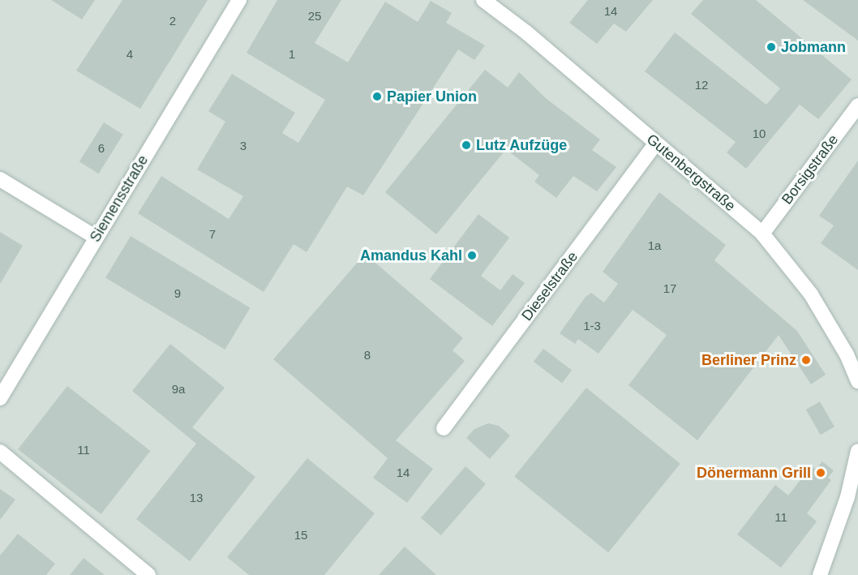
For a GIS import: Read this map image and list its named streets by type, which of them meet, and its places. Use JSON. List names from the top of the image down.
{
  "streets": {
    "street": [
      "Borsigstraße",
      "Gutenbergstraße",
      "Siemensstraße",
      "Dieselstraße"
    ]
  },
  "crossings": [
    ["Borsigstraße", "Gutenbergstraße"],
    ["Gutenbergstraße", "Dieselstraße"]
  ],
  "places": [
    "Jobmann",
    "Papier Union",
    "Lutz Aufzüge",
    "Amandus Kahl",
    "Berliner Prinz",
    "Dönermann Grill"
  ],
  "house_numbers": [
    "14",
    "25",
    "2",
    "4",
    "1",
    "12",
    "10",
    "3",
    "6",
    "7",
    "1a",
    "17",
    "9",
    "1-3",
    "8",
    "9a",
    "11",
    "14",
    "13",
    "11",
    "15"
  ]
}
